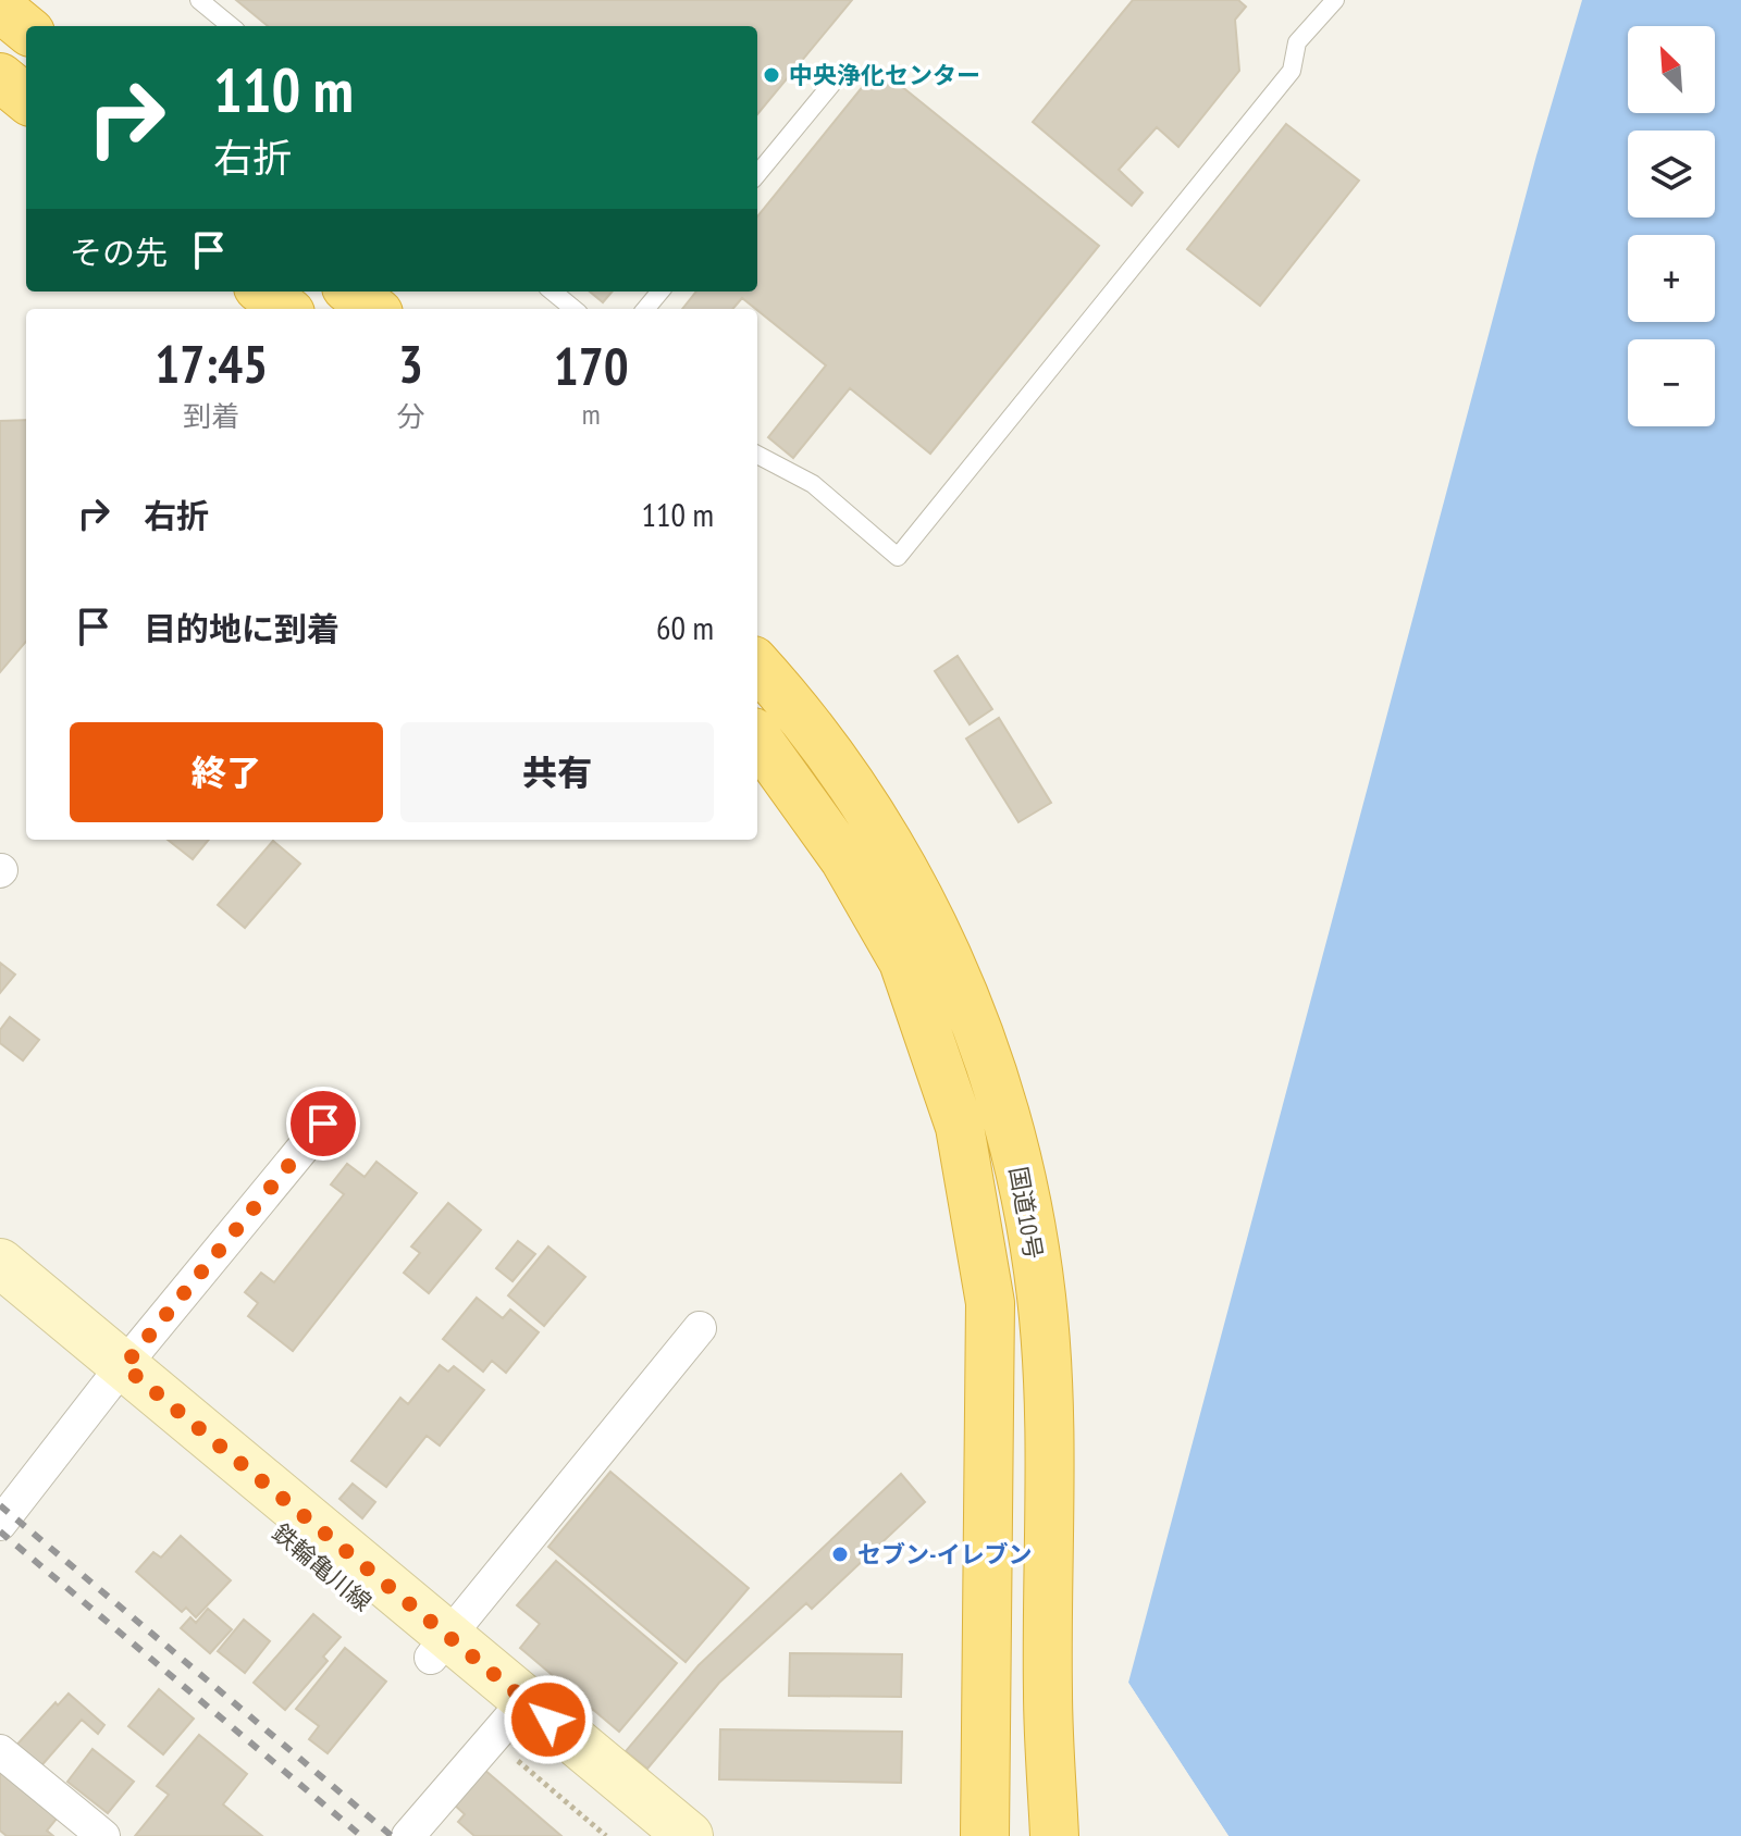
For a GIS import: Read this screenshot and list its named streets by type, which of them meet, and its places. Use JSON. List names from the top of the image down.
{
  "streets": {
    "highway": ["国道10号"],
    "main road": ["鉄輪亀川線"]
  },
  "places": ["中央浄化センター", "セブン-イレブン"],
  "north": "top left",
  "page": {
    "map_buttons": ["+", "−"],
    "turn": ["110 m", "右折"],
    "then": "その先",
    "eta": [
      "17:45",
      "到着",
      "3",
      "分",
      "170",
      "m"
    ],
    "list": [
      {
        "name": "右折",
        "value": "110 m"
      },
      {
        "name": "目的地に到着",
        "value": "60 m"
      }
    ],
    "buttons": ["終了", "共有"]
  }
}
